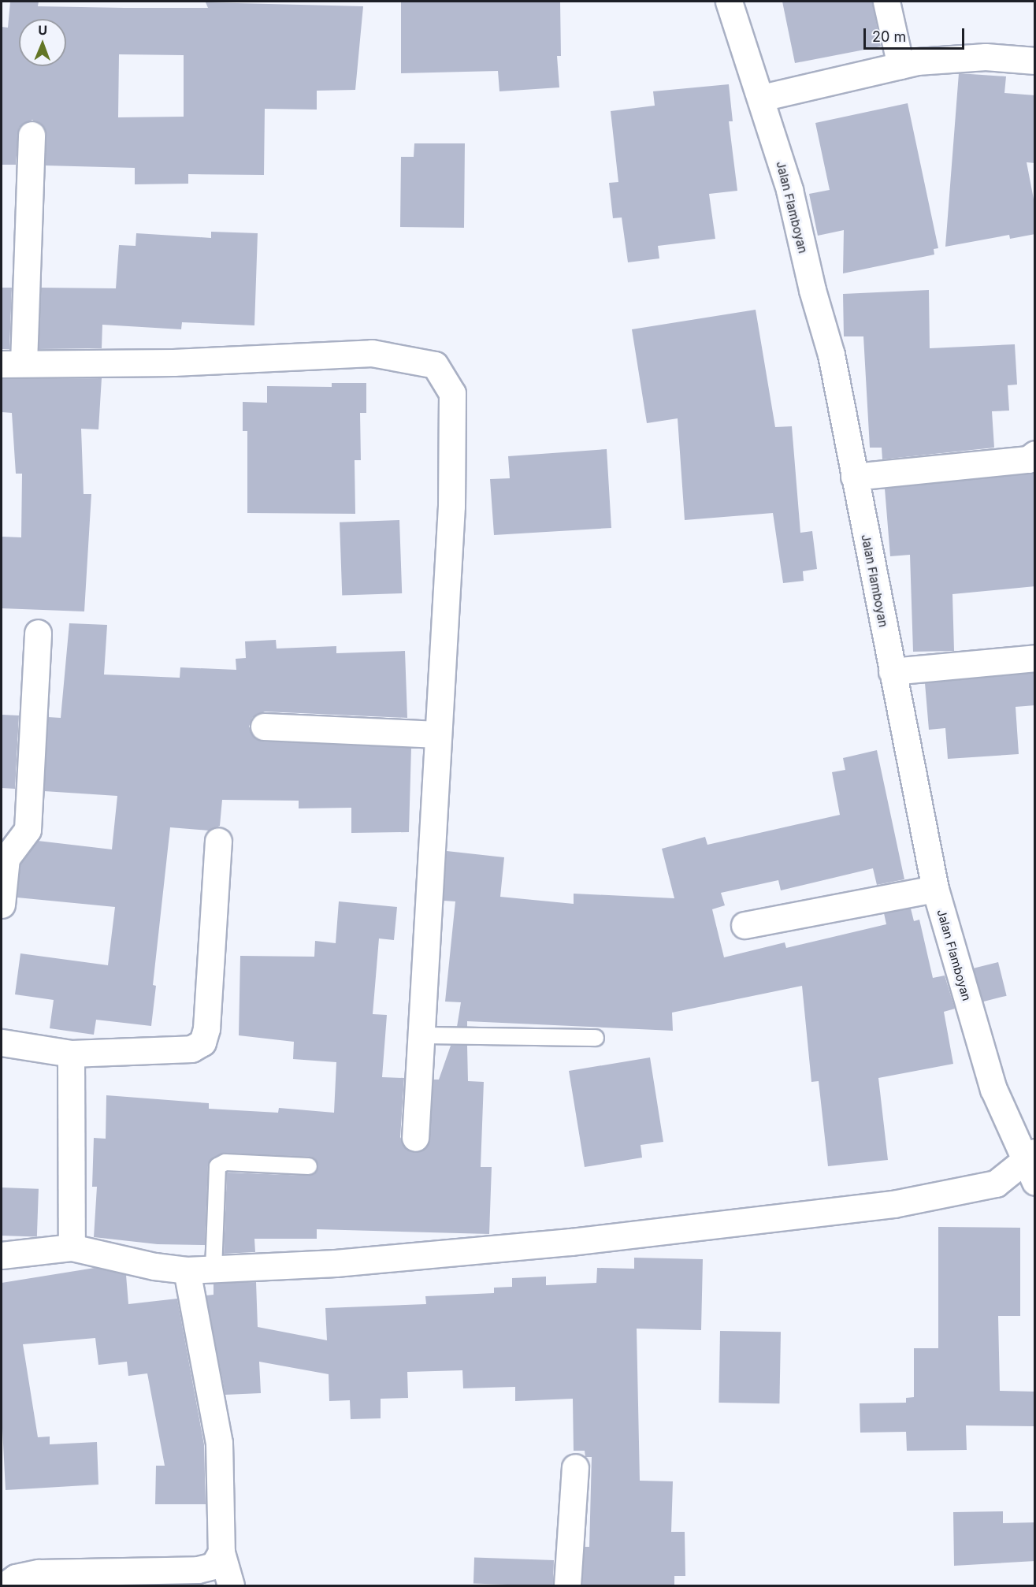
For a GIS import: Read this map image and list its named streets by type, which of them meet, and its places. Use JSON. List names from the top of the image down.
{
  "streets": {
    "street": ["Jalan Flamboyan"]
  },
  "scale_bar": "20 m",
  "north": "top"
}
